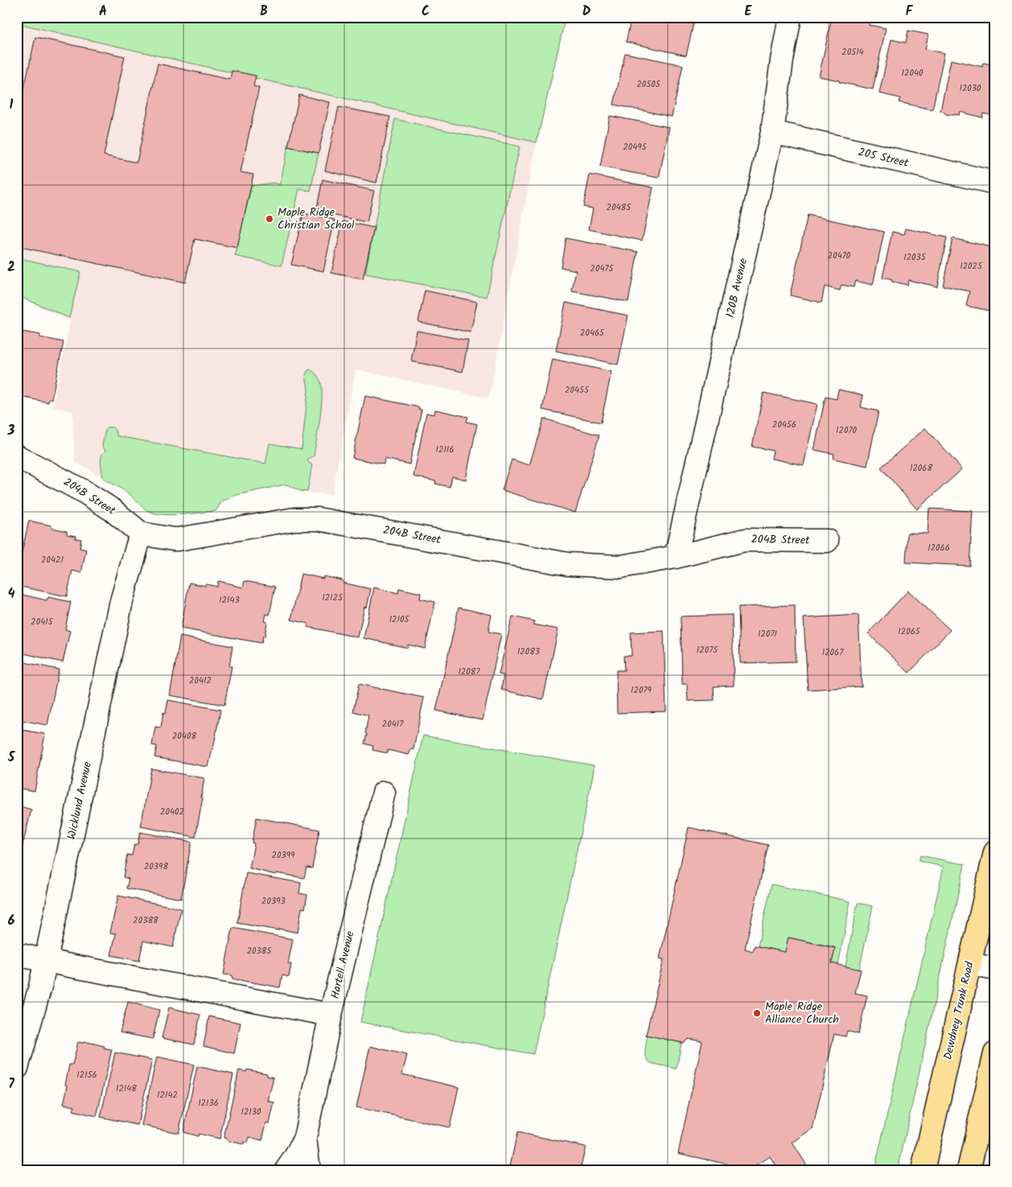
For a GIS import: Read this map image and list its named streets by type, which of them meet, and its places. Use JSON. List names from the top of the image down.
{
  "streets": {
    "main road": ["Dewdney Trunk Road"],
    "street": [
      "205 Street",
      "120B Avenue",
      "204B Street",
      "Wicklund Avenue",
      "Hartell Avenue"
    ]
  },
  "crossings": [
    ["205 Street", "120B Avenue"],
    ["120B Avenue", "204B Street"],
    ["204B Street", "Wicklund Avenue"]
  ],
  "places": ["Maple Ridge Christian School", "Maple Ridge Alliance Church"],
  "house_numbers": [
    "20514",
    "12040",
    "20505",
    "12030",
    "20495",
    "20485",
    "20470",
    "12035",
    "12025",
    "20475",
    "20465",
    "20455",
    "20456",
    "12070",
    "12116",
    "12068",
    "12066",
    "20421",
    "12125",
    "12143",
    "12105",
    "20415",
    "12065",
    "12071",
    "12075",
    "12083",
    "12067",
    "12087",
    "20412",
    "12079",
    "20417",
    "20408",
    "20402",
    "20399",
    "20398",
    "20393",
    "20388",
    "20385",
    "12156",
    "12148",
    "12142",
    "12136",
    "12130"
  ],
  "grid": {
    "columns": [
      "A",
      "B",
      "C",
      "D",
      "E",
      "F"
    ],
    "rows": [
      "1",
      "2",
      "3",
      "4",
      "5",
      "6",
      "7"
    ]
  }
}
